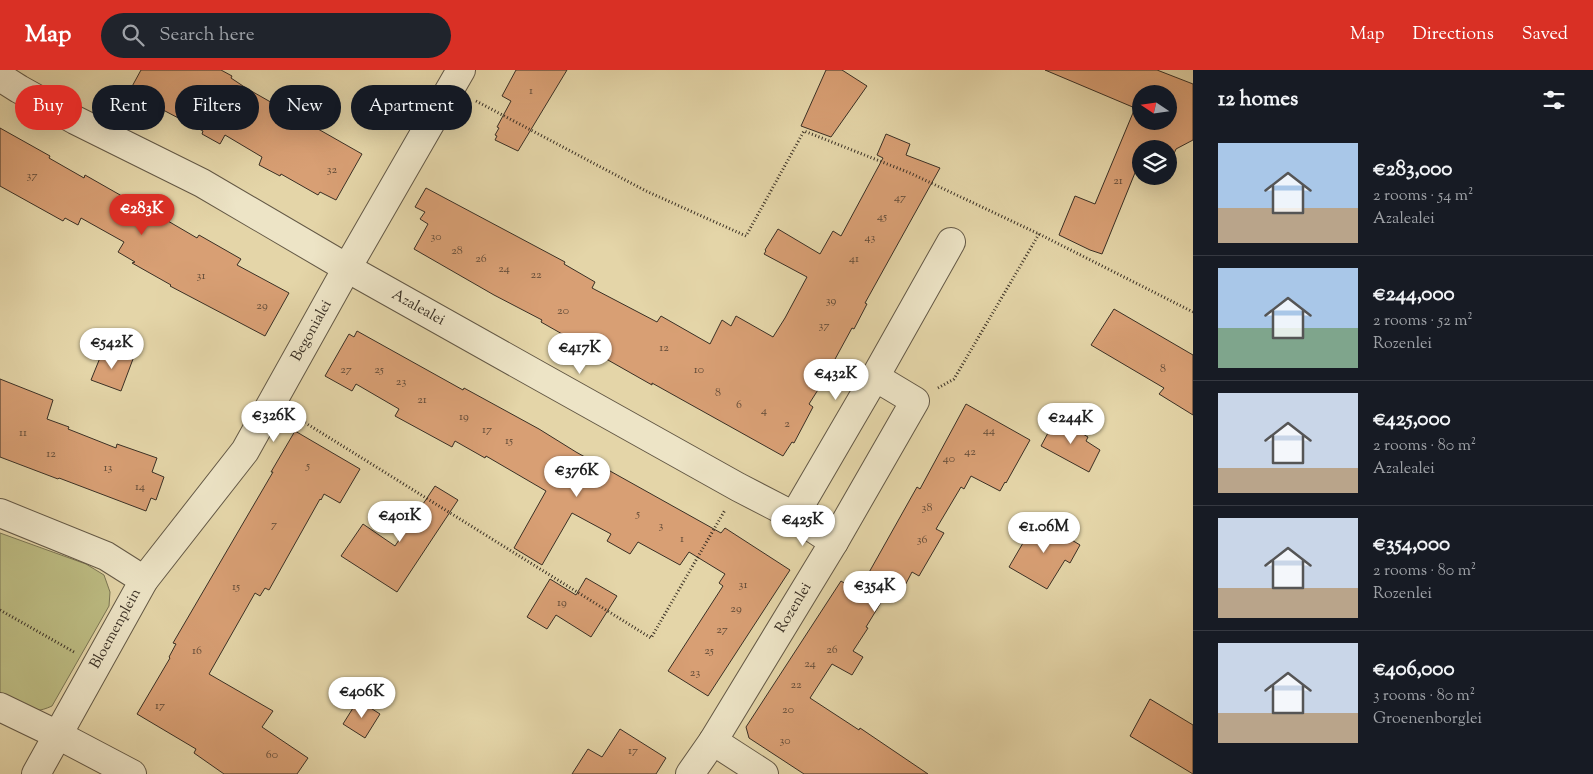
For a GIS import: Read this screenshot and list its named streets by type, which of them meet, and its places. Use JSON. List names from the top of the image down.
{
  "streets": {
    "street": [
      "Azalealei",
      "Begonialei",
      "Rozenlei",
      "Bloemenplein"
    ]
  },
  "crossings": [
    ["Azalealei", "Begonialei"],
    ["Azalealei", "Rozenlei"],
    ["Begonialei", "Bloemenplein"]
  ],
  "house_numbers": [
    "1",
    "32",
    "37",
    "21",
    "47",
    "45",
    "30",
    "43",
    "28",
    "26",
    "41",
    "24",
    "22",
    "31",
    "39",
    "29",
    "20",
    "37",
    "12",
    "8",
    "27",
    "25",
    "10",
    "23",
    "8",
    "21",
    "6",
    "4",
    "19",
    "2",
    "17",
    "44",
    "11",
    "15",
    "42",
    "12",
    "40",
    "5",
    "13",
    "14",
    "38",
    "5",
    "7",
    "3",
    "1",
    "36",
    "31",
    "15",
    "19",
    "29",
    "27",
    "26",
    "16",
    "25",
    "24",
    "23",
    "22",
    "17",
    "20",
    "30",
    "17",
    "60"
  ],
  "north": "left",
  "page": {
    "header": "Map",
    "search": "Search here",
    "nav": ["Map", "Directions", "Saved"],
    "heading": "12 homes",
    "chip": [
      "Buy",
      "Rent",
      "Filters",
      "New",
      "Apartment"
    ],
    "list": [
      {
        "name": "€283,000",
        "note": "2 rooms · 54 m² · Azalealei"
      },
      {
        "name": "€244,000",
        "note": "2 rooms · 52 m² · Rozenlei"
      },
      {
        "name": "€425,000",
        "note": "2 rooms · 80 m² · Azalealei"
      },
      {
        "name": "€354,000",
        "note": "2 rooms · 80 m² · Rozenlei"
      },
      {
        "name": "€406,000",
        "note": "3 rooms · 80 m² · Groenenborglei"
      }
    ],
    "price": [
      "€283K",
      "€542K",
      "€417K",
      "€432K",
      "€326K",
      "€244K",
      "€376K",
      "€401K",
      "€425K",
      "€1.06M",
      "€354K",
      "€406K"
    ]
  }
}
